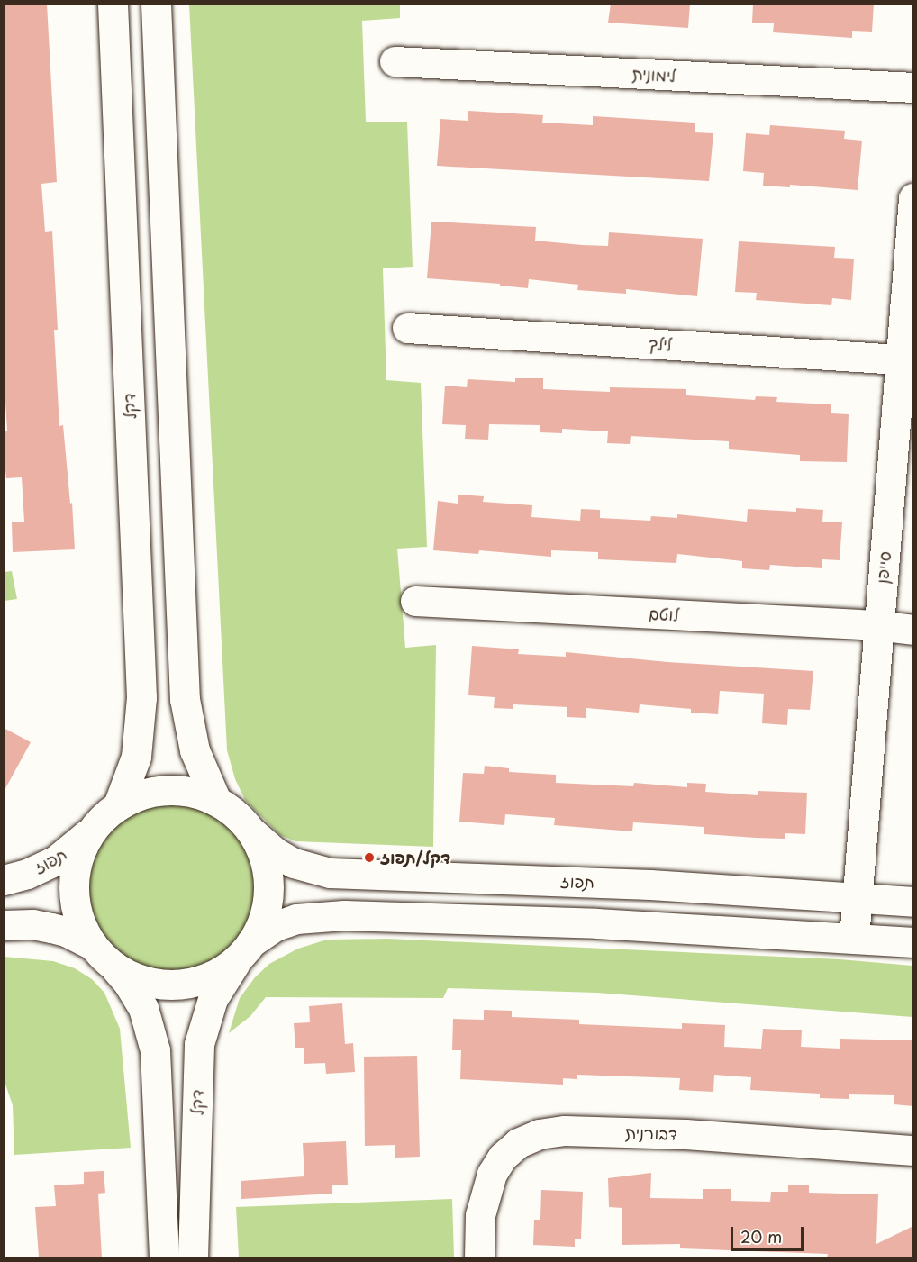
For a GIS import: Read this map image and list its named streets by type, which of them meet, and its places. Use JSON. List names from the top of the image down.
{
  "streets": {
    "street": [
      "לימונית",
      "לילך",
      "דקל",
      "סייפן",
      "לוטם",
      "תפוז",
      "דבורנית"
    ]
  },
  "crossings": [
    ["לילך", "סייפן"],
    ["דקל", "תפוז"],
    ["סייפן", "לוטם"],
    ["סייפן", "תפוז"]
  ],
  "places": ["דקל/תפוז"],
  "scale_bar": "20 m"
}
